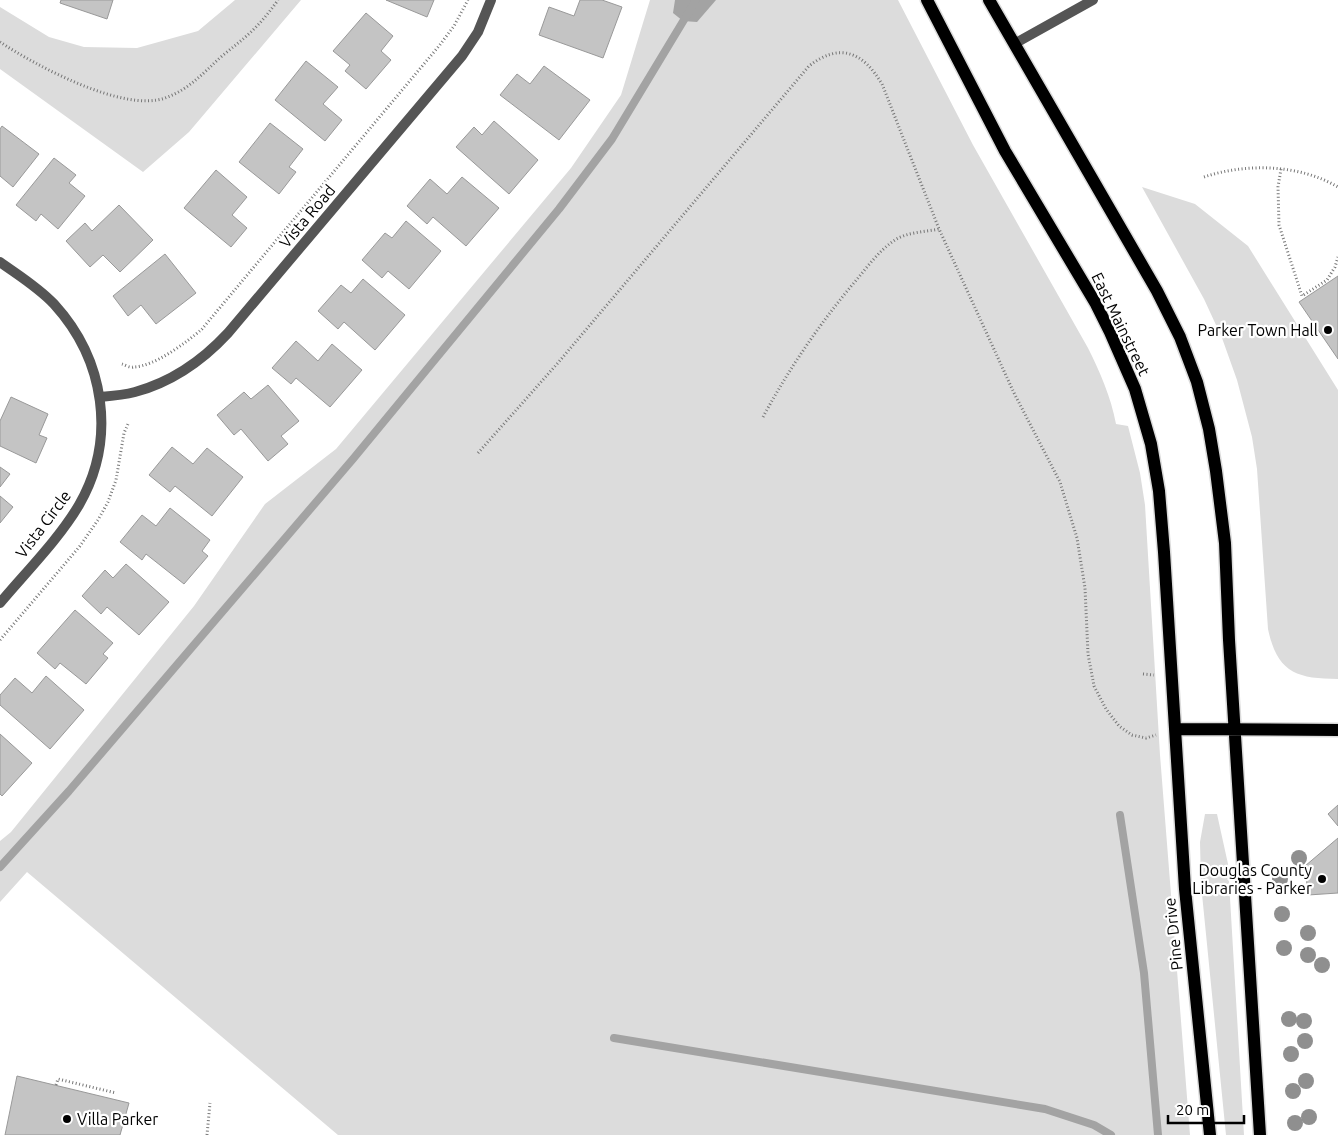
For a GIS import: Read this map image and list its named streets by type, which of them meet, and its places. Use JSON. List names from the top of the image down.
{
  "streets": {
    "main road": ["East Mainstreet", "Pine Drive"],
    "street": ["Vista Road", "Vista Circle"]
  },
  "crossings": [
    ["Vista Road", "Vista Circle"],
    ["East Mainstreet", "Pine Drive"]
  ],
  "places": ["Parker Town Hall", "Douglas County Libraries - Parker", "Villa Parker"],
  "scale_bar": "20 m"
}
